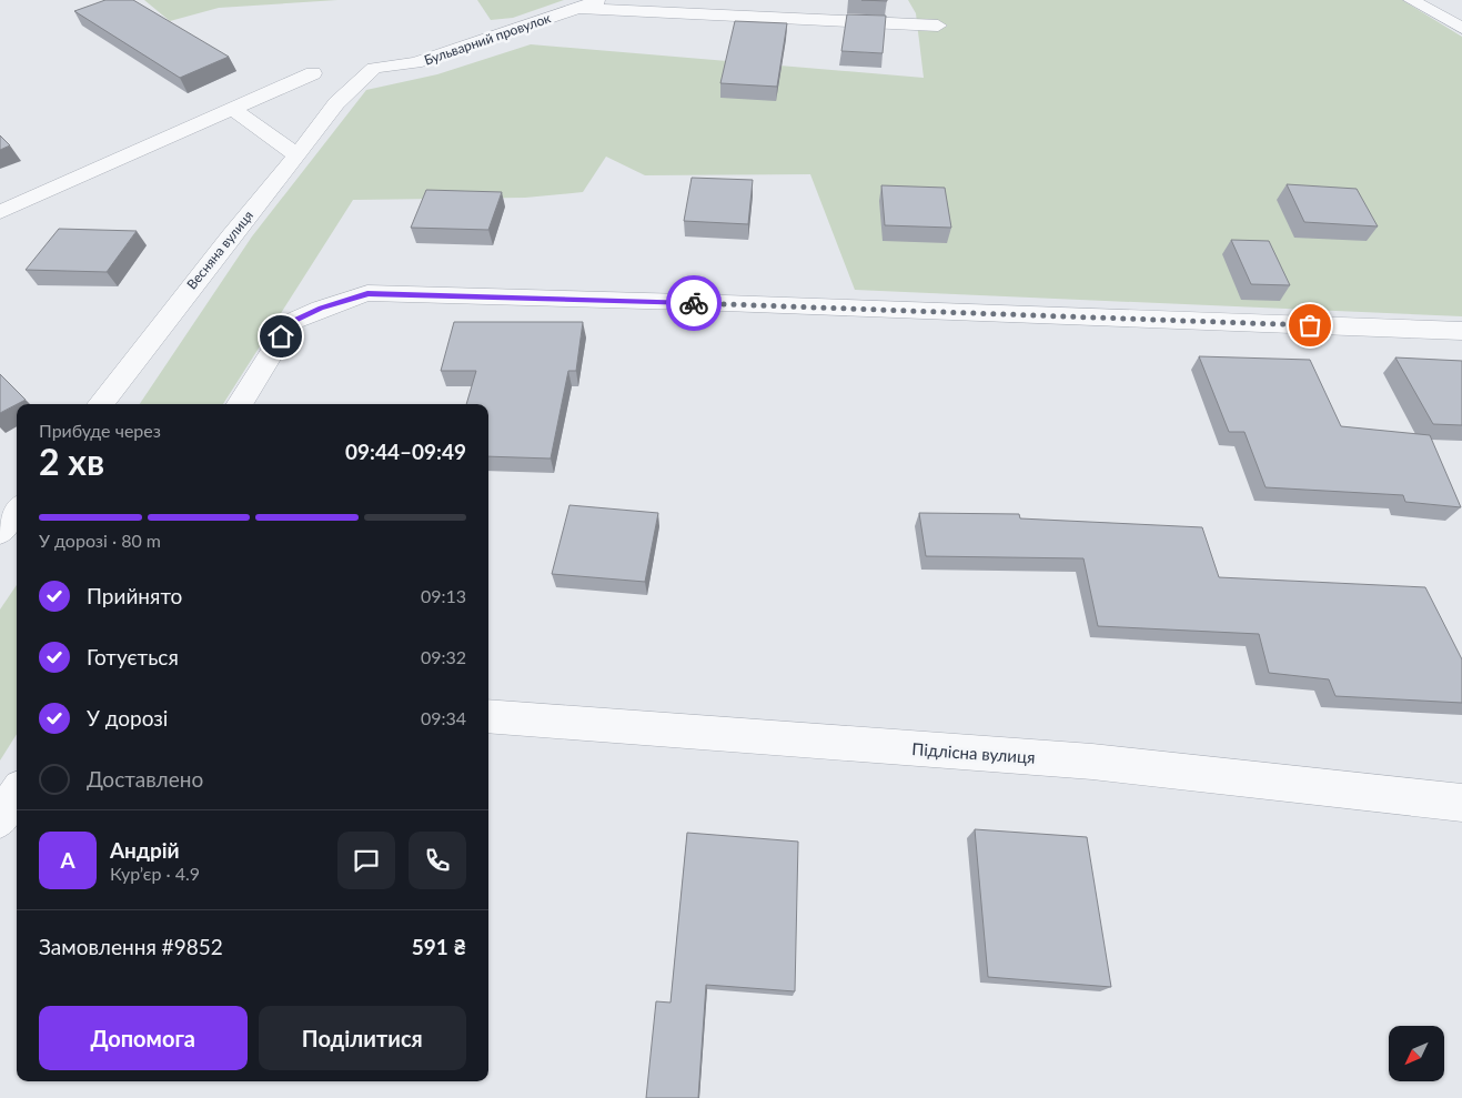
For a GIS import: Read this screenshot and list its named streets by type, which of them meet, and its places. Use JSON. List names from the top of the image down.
{
  "streets": {
    "street": ["Бульварний провулок", "Весняна вулиця", "Підлісна вулиця"]
  },
  "crossings": [
    ["Бульварний провулок", "Весняна вулиця"]
  ],
  "north": "bottom left",
  "page": {
    "heading": ["2 хв", "Прибуде через", "09:44–09:49"],
    "panel": [
      "Андрій",
      "Кур’єр · 4.9",
      "Замовлення #9852",
      "591 ₴"
    ],
    "bar": "У дорозі · 80 m",
    "list": [
      ["Прийнято", "09:13"],
      ["Готується", "09:32"],
      ["У дорозі", "09:34"],
      "Доставлено"
    ],
    "round": "А",
    "buttons": ["Допомога", "Поділитися"]
  }
}
